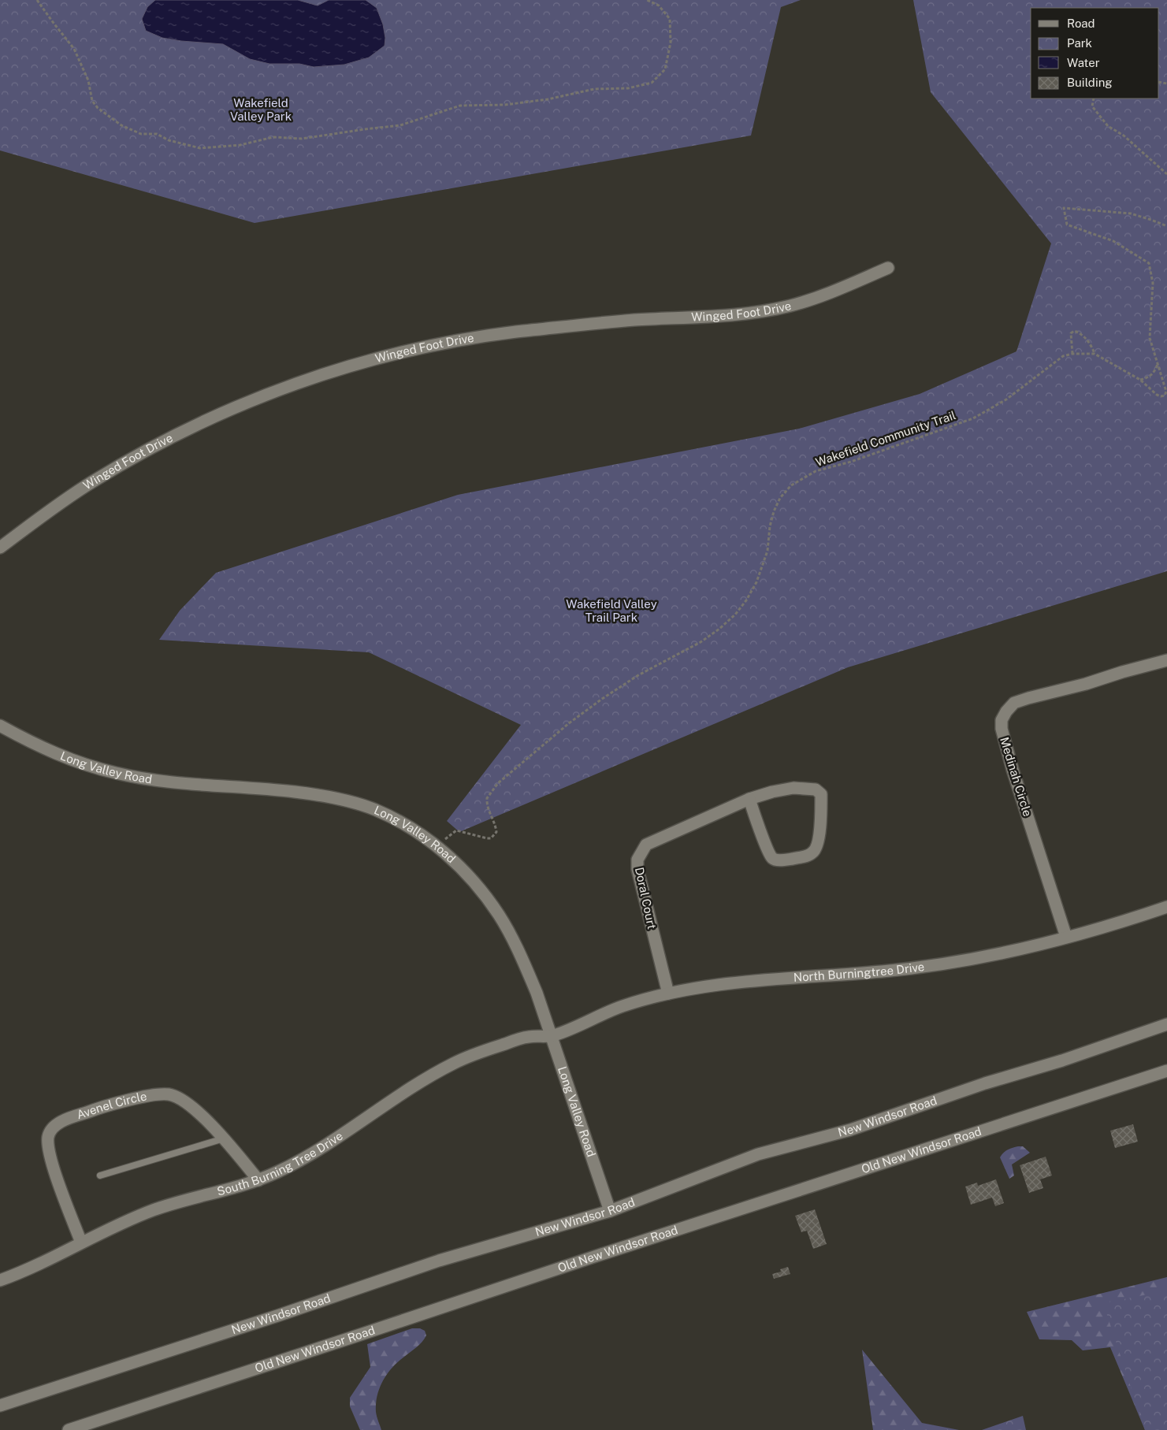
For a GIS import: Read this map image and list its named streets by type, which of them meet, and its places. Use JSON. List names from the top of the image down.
{
  "streets": {
    "street": [
      "Winged Foot Drive",
      "Long Valley Road",
      "Medinah Circle",
      "Doral Court",
      "North Burningtree Drive",
      "Avenel Circle",
      "New Windsor Road",
      "Old New Windsor Road",
      "South Burning Tree Drive"
    ],
    "path": ["Wakefield Community Trail"]
  },
  "crossings": [
    ["Wakefield Community Trail", "Long Valley Road"],
    ["Long Valley Road", "North Burningtree Drive"],
    ["Long Valley Road", "New Windsor Road"],
    ["Long Valley Road", "South Burning Tree Drive"],
    ["Medinah Circle", "North Burningtree Drive"],
    ["Doral Court", "North Burningtree Drive"],
    ["North Burningtree Drive", "South Burning Tree Drive"],
    ["Avenel Circle", "South Burning Tree Drive"]
  ],
  "parks": ["Wakefield Valley Park", "Wakefield Valley Trail Park"],
  "legend": [
    "Road",
    "Park",
    "Water",
    "Building"
  ]
}
